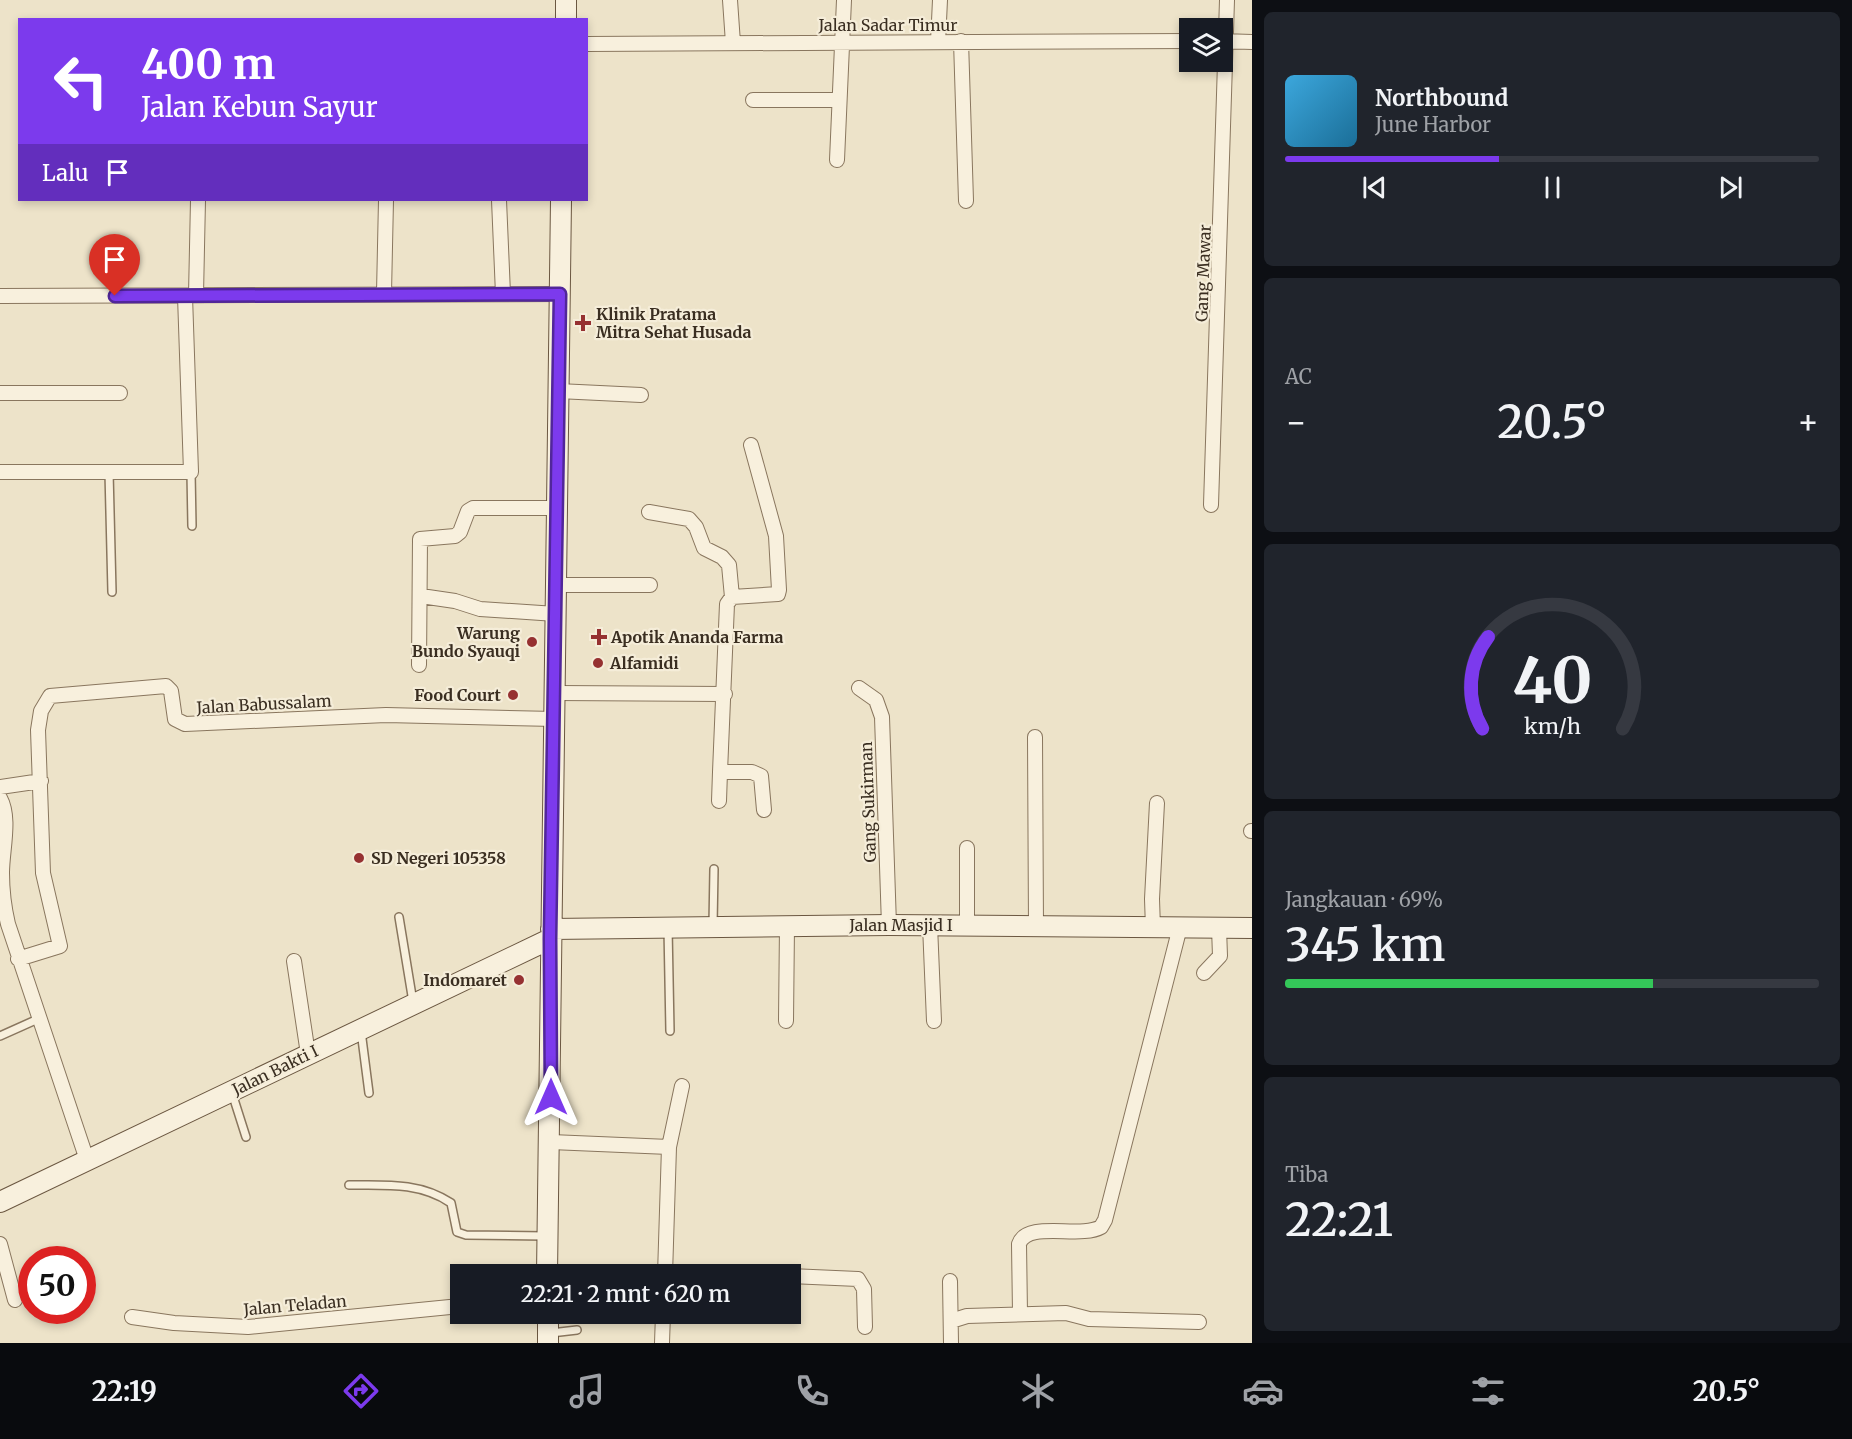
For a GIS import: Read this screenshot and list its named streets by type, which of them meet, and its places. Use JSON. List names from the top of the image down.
{
  "streets": {
    "main road": ["Jalan Masjid I", "Jalan Bakti I"],
    "street": [
      "Jalan Sadar Timur",
      "Gang Mawar",
      "Jalan Babussalam",
      "Gang Sukirman",
      "Jalan Teladan"
    ]
  },
  "crossings": [
    ["Gang Sukirman", "Jalan Masjid I"],
    ["Jalan Masjid I", "Jalan Bakti I"]
  ],
  "places": {
    "health": ["Klinik Pratama Mitra Sehat Husada", "Apotik Ananda Farma"],
    "other": [
      "Warung Bundo Syauqi",
      "Alfamidi",
      "Food Court",
      "SD Negeri 105358",
      "Indomaret"
    ]
  },
  "page": {
    "turn": ["400 m", "Jalan Kebun Sayur"],
    "song": ["Northbound", "June Harbor"],
    "then": "Lalu",
    "tile": [
      "AC",
      ["Jangkauan · 69%", "345 km"],
      ["Tiba", "22:21"]
    ],
    "heat": ["−", "20.5°", "+"],
    "limit": "50",
    "trip": "22:21 · 2 mnt · 620 m",
    "tabs": ["22:19", "20.5°"],
    "gauge": ["40", "km/h"]
  }
}
